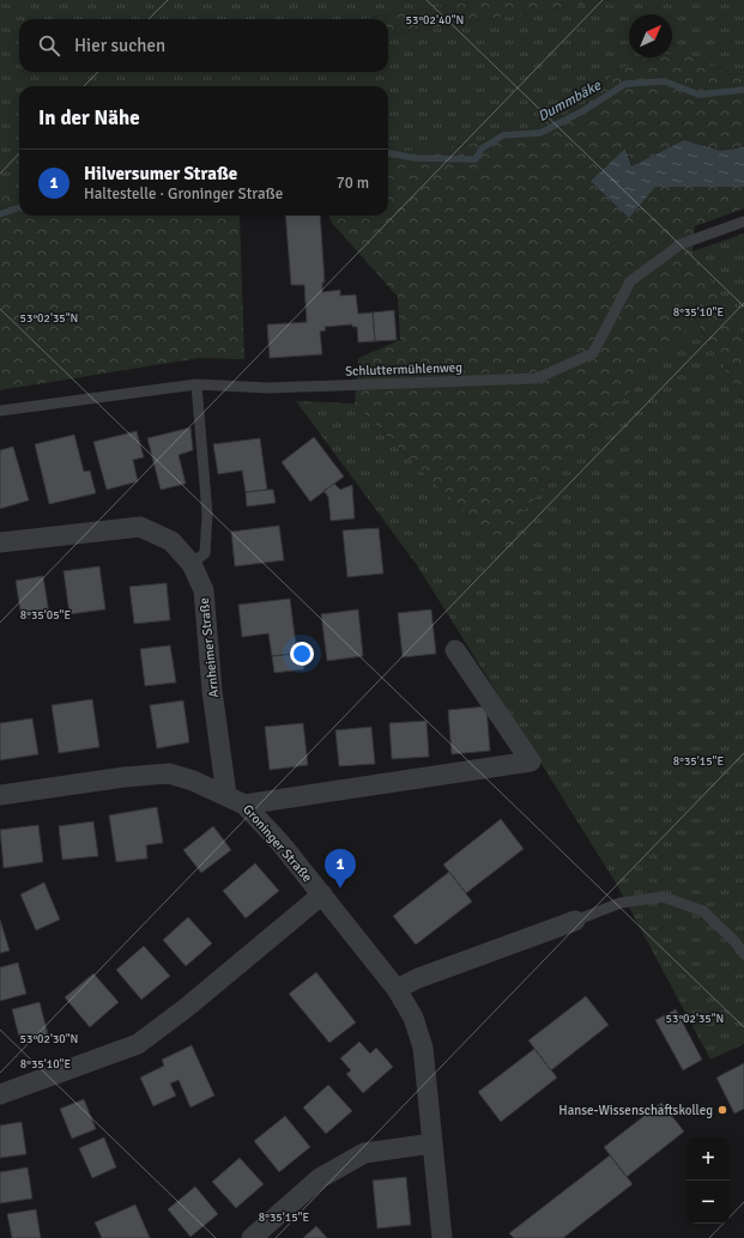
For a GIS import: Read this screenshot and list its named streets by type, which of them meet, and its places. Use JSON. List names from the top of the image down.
{
  "streets": {
    "street": ["Arnheimer Straße", "Groninger Straße"],
    "lane": ["Schluttermühlenweg"]
  },
  "crossings": [
    ["Arnheimer Straße", "Groninger Straße"]
  ],
  "water": ["Dummbäke"],
  "places": ["Hanse-Wissenschaftskolleg"],
  "north": "top right",
  "page": {
    "search": "Hier suchen",
    "heading": "In der Nähe",
    "list": [
      {
        "mark": "1",
        "name": "Hilversumer Straße",
        "note": "Haltestelle · Groninger Straße",
        "value": "70 m"
      }
    ],
    "pins": "1",
    "map_buttons": ["+", "−"]
  },
  "coordinates": [
    "53°02'40\"N",
    "8°35'10\"E",
    "53°02'35\"N",
    "8°35'05\"E",
    "8°35'15\"E",
    "53°02'30\"N"
  ]
}
